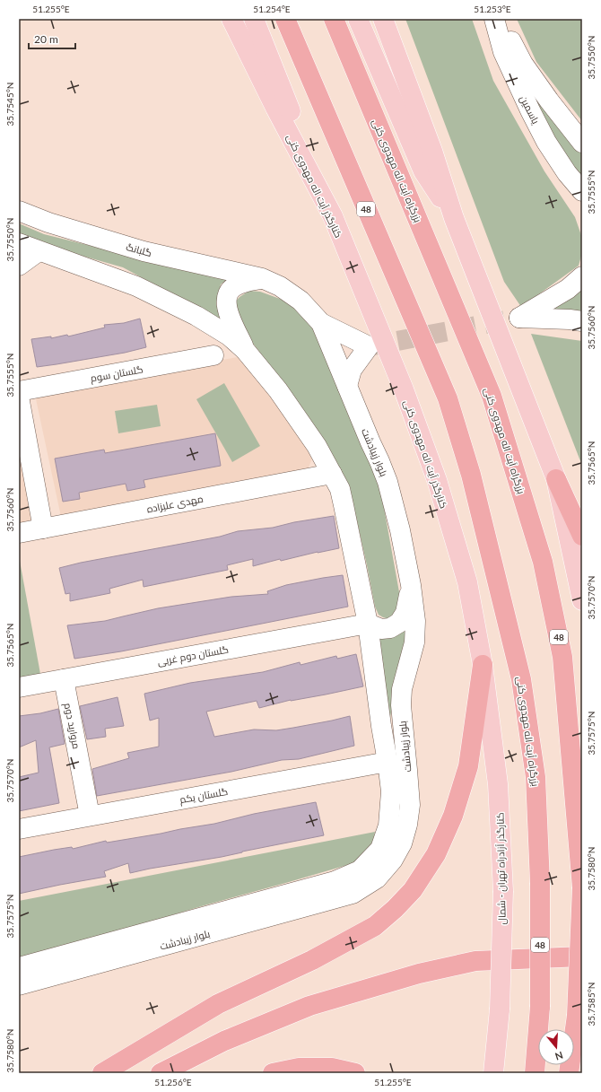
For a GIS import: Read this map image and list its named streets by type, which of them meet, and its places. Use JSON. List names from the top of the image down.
{
  "streets": {
    "highway": ["بزرگراه آیت اله مهدوی کنی", "48"],
    "main road": ["کنارگذر آیت اله مهدوی کنی", "کنارگذر آزادراه تهران - شمال"],
    "street": [
      "یاسمین",
      "گلبانگ",
      "گلستان سوم",
      "بلوار زیبادشت",
      "مهدی علیزاده",
      "گلستان دوم غربی",
      "مروارید دوم",
      "گلستان یکم"
    ]
  },
  "crossings": [
    ["بزرگراه آیت اله مهدوی کنی", "48"],
    ["کنارگذر آیت اله مهدوی کنی", "کنارگذر آزادراه تهران - شمال"],
    ["گلبانگ", "بلوار زیبادشت"],
    ["بلوار زیبادشت", "مهدی علیزاده"],
    ["بلوار زیبادشت", "گلستان دوم غربی"],
    ["بلوار زیبادشت", "گلستان یکم"],
    ["گلستان دوم غربی", "مروارید دوم"],
    ["مروارید دوم", "گلستان یکم"]
  ],
  "scale_bar": "20 m",
  "north": "bottom",
  "coordinates": [
    "51.255°E",
    "51.254°E",
    "51.253°E",
    "35.7550°N",
    "35.7545°N",
    "35.7555°N",
    "35.7560°N",
    "35.7565°N",
    "35.7570°N",
    "35.7575°N",
    "35.7580°N",
    "35.7585°N",
    "51.256°E"
  ]
}
